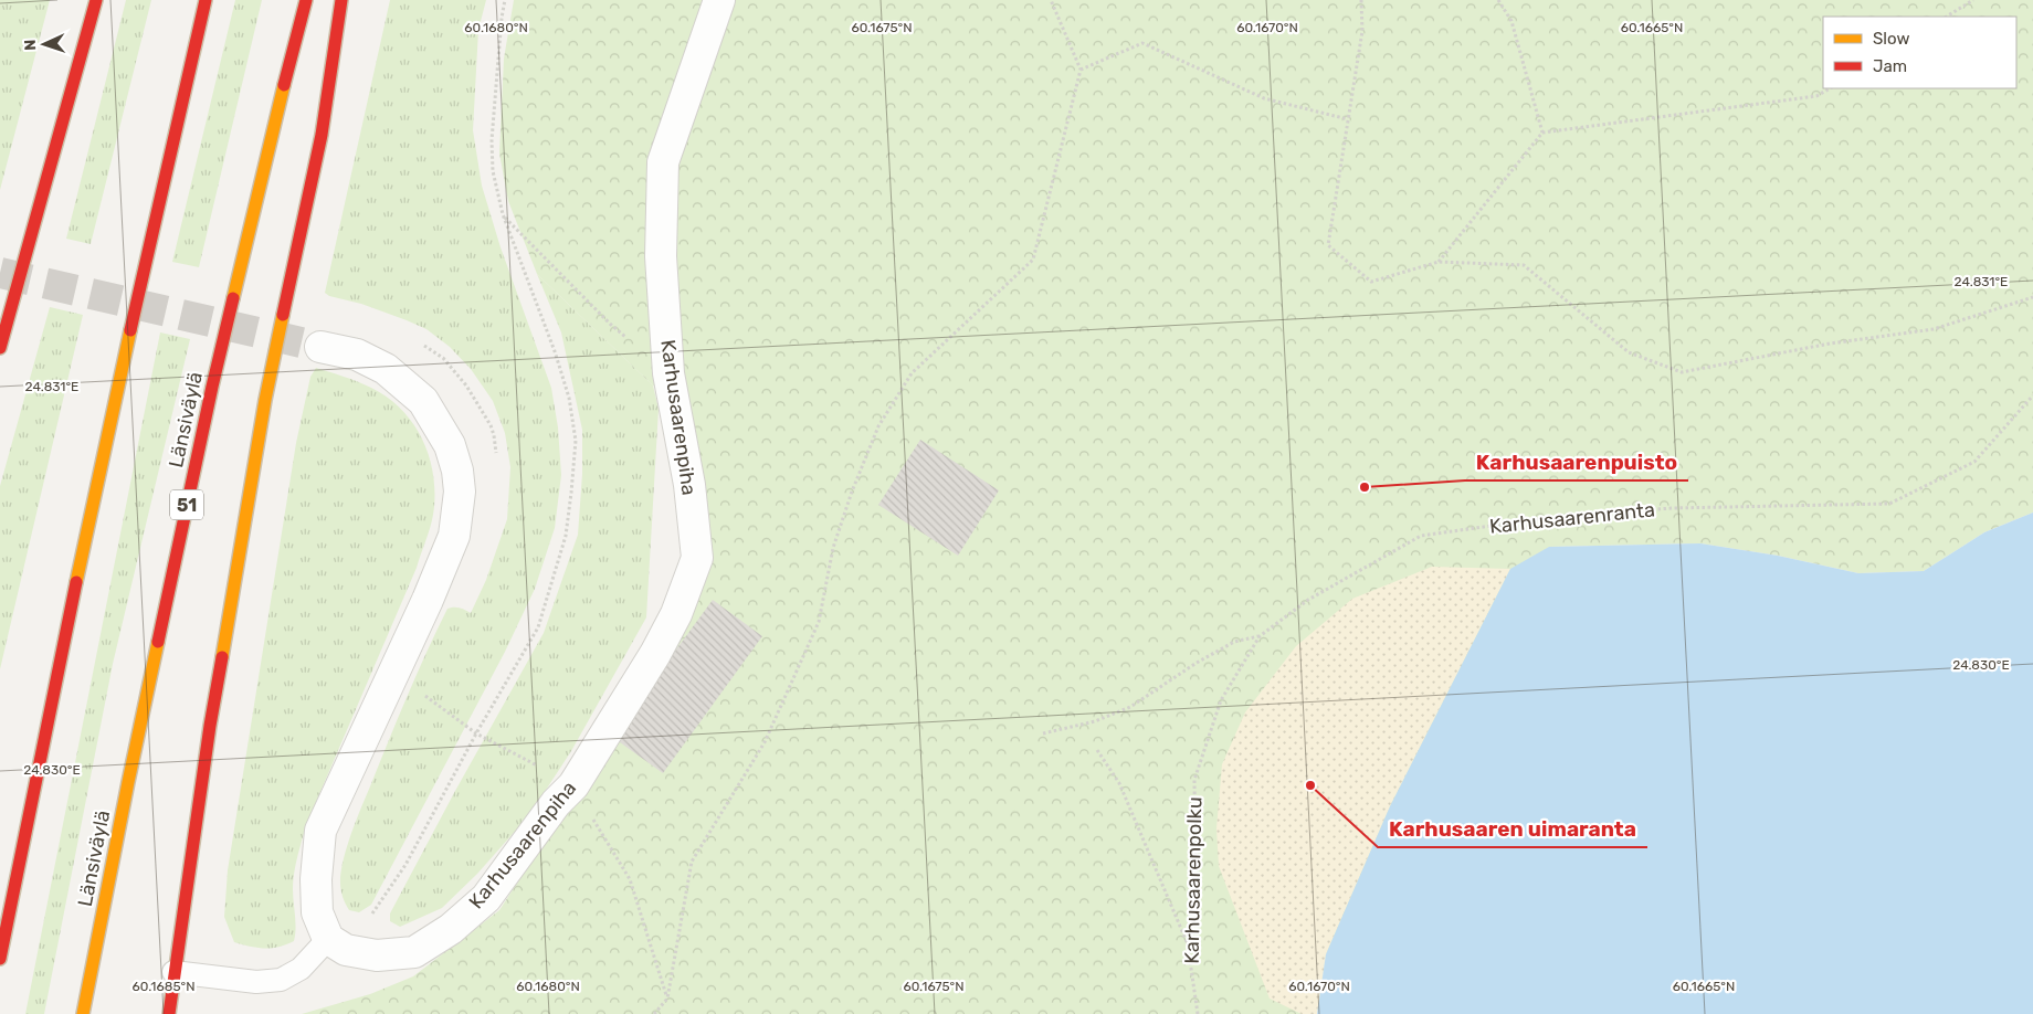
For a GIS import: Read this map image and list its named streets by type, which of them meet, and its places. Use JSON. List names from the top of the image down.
{
  "streets": {
    "highway": ["Länsiväylä", "51"],
    "street": ["Karhusaarenpiha"],
    "path": ["Karhusaarenranta", "Karhusaarenpolku"]
  },
  "crossings": [
    ["Karhusaarenranta", "Karhusaarenpolku"]
  ],
  "places": ["Karhusaarenpuisto", "Karhusaaren uimaranta"],
  "legend": ["Slow", "Jam"],
  "north": "left",
  "coordinates": [
    "60.1680°N",
    "60.1675°N",
    "60.1670°N",
    "60.1665°N",
    "24.831°E",
    "24.830°E",
    "60.1685°N"
  ]
}
